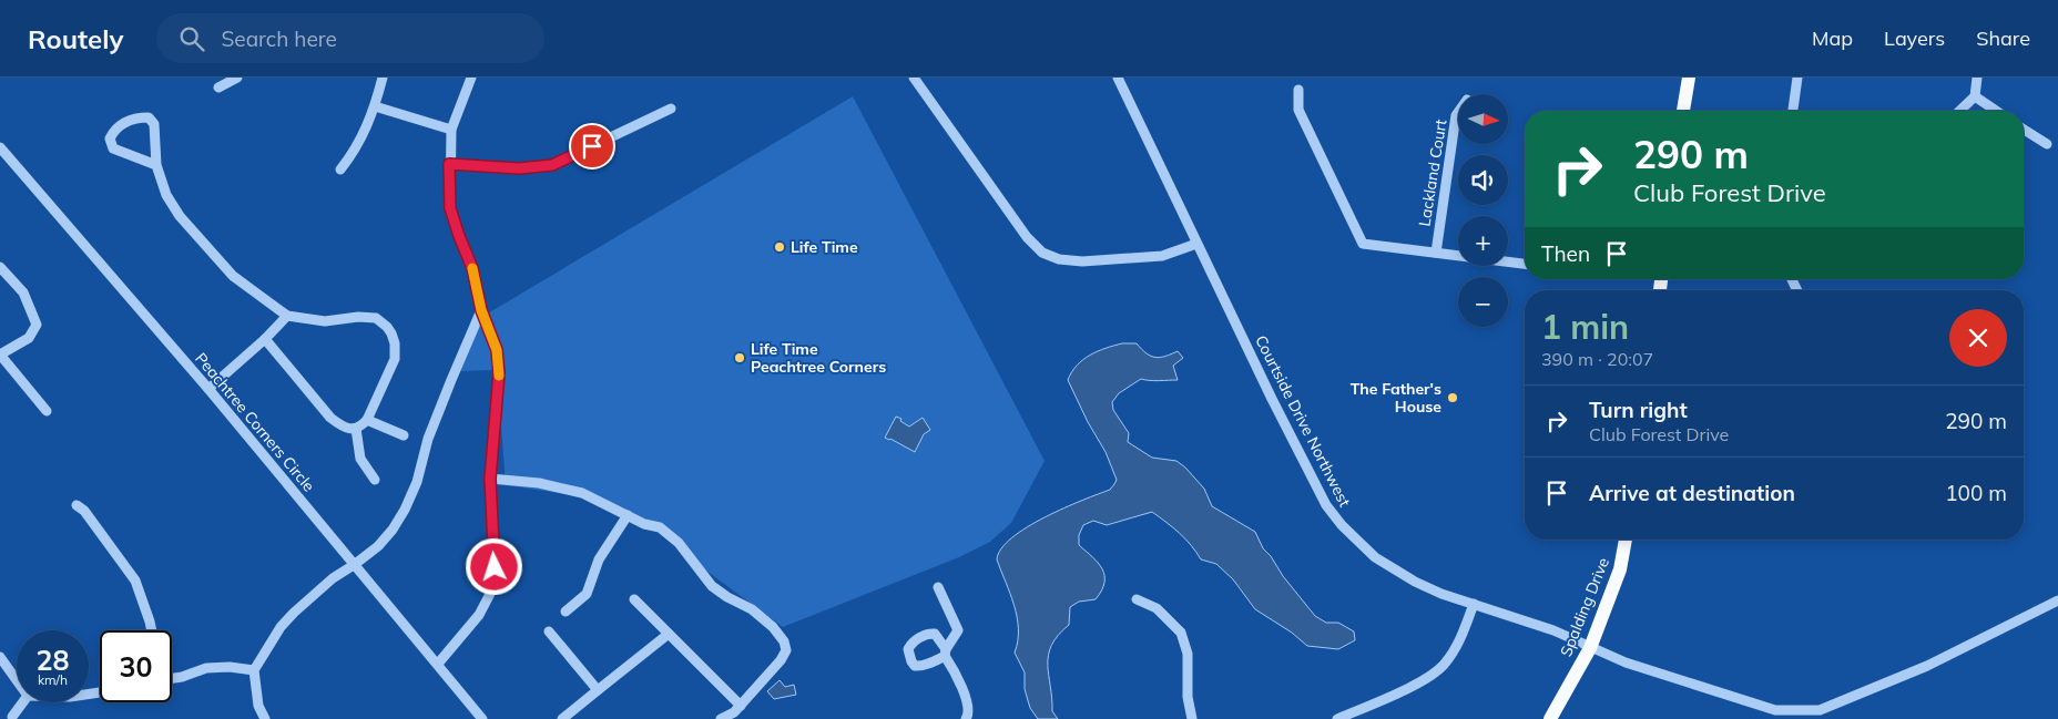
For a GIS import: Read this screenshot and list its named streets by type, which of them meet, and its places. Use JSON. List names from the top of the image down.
{
  "streets": {
    "main road": ["Spalding Drive"],
    "street": ["Lackland Court", "Courtside Drive Northwest", "Peachtree Corners Circle"]
  },
  "crossings": [
    ["Courtside Drive Northwest", "Spalding Drive"]
  ],
  "places": ["Life Time", "Life Time Peachtree Corners", "The Father's House"],
  "north": "right",
  "page": {
    "header": "Routely",
    "search": "Search here",
    "nav": ["Map", "Layers", "Share"],
    "map_buttons": ["+", "−"],
    "turn": ["290 m", "Club Forest Drive"],
    "then": "Then",
    "heading": ["1 min", "390 m · 20:07"],
    "list": [
      {
        "name": "Turn right",
        "note": "Club Forest Drive",
        "value": "290 m"
      },
      {
        "name": "Arrive at destination",
        "value": "100 m"
      }
    ],
    "speed": "28 km/h",
    "limit": "30"
  }
}
